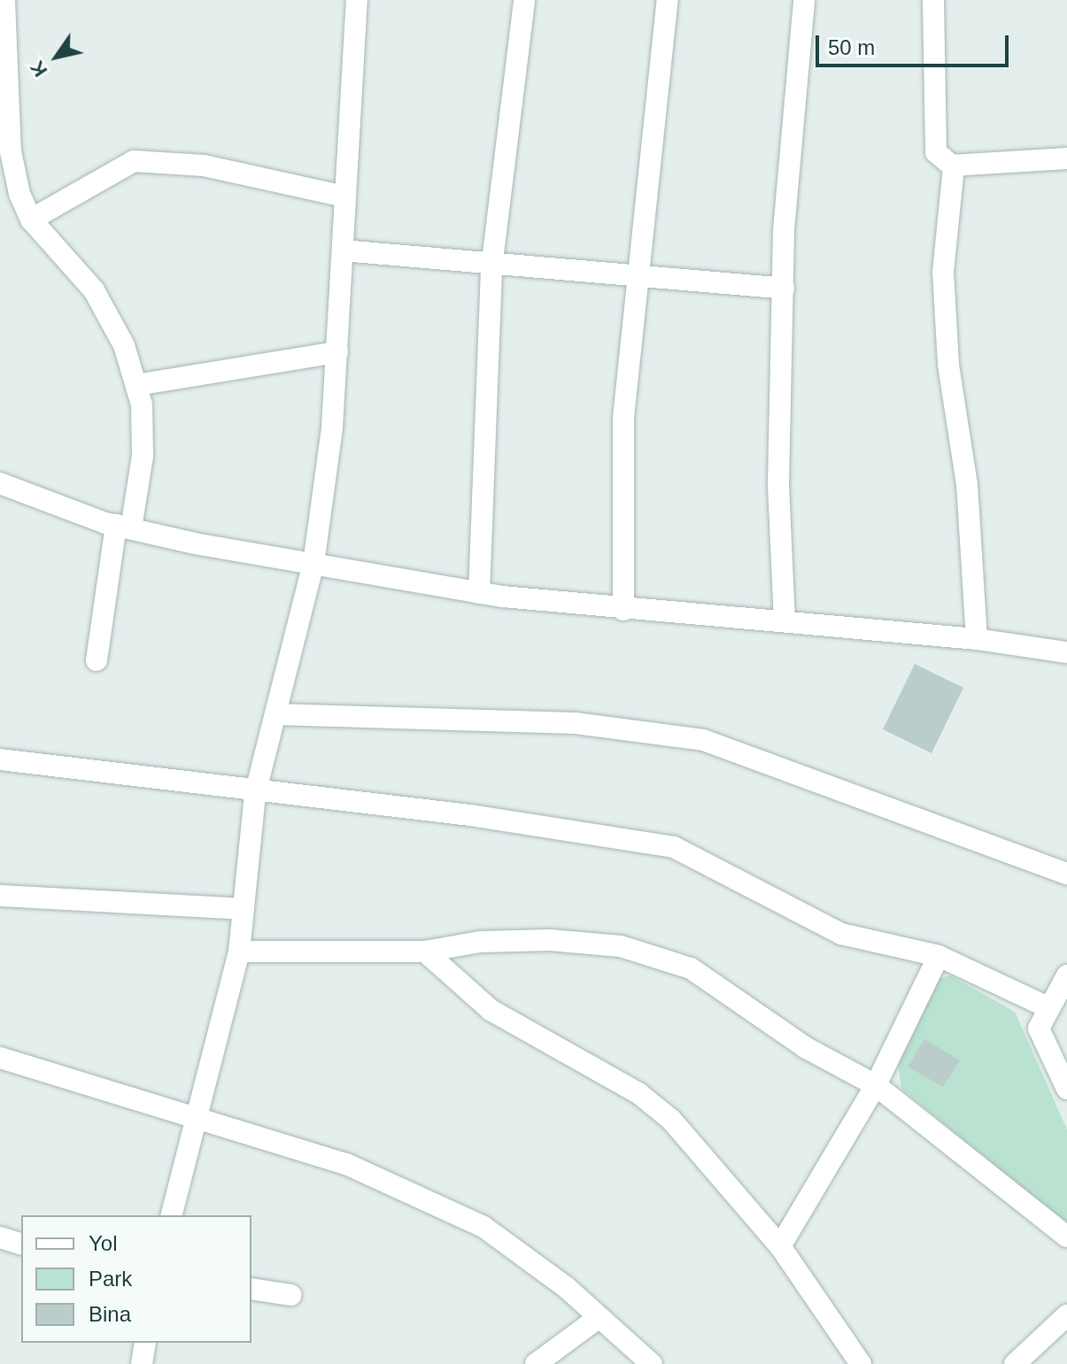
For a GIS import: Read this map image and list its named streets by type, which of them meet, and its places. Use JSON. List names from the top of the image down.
{
  "legend": ["Yol", "Park", "Bina"],
  "scale_bar": "50 m",
  "north": "bottom left"
}
